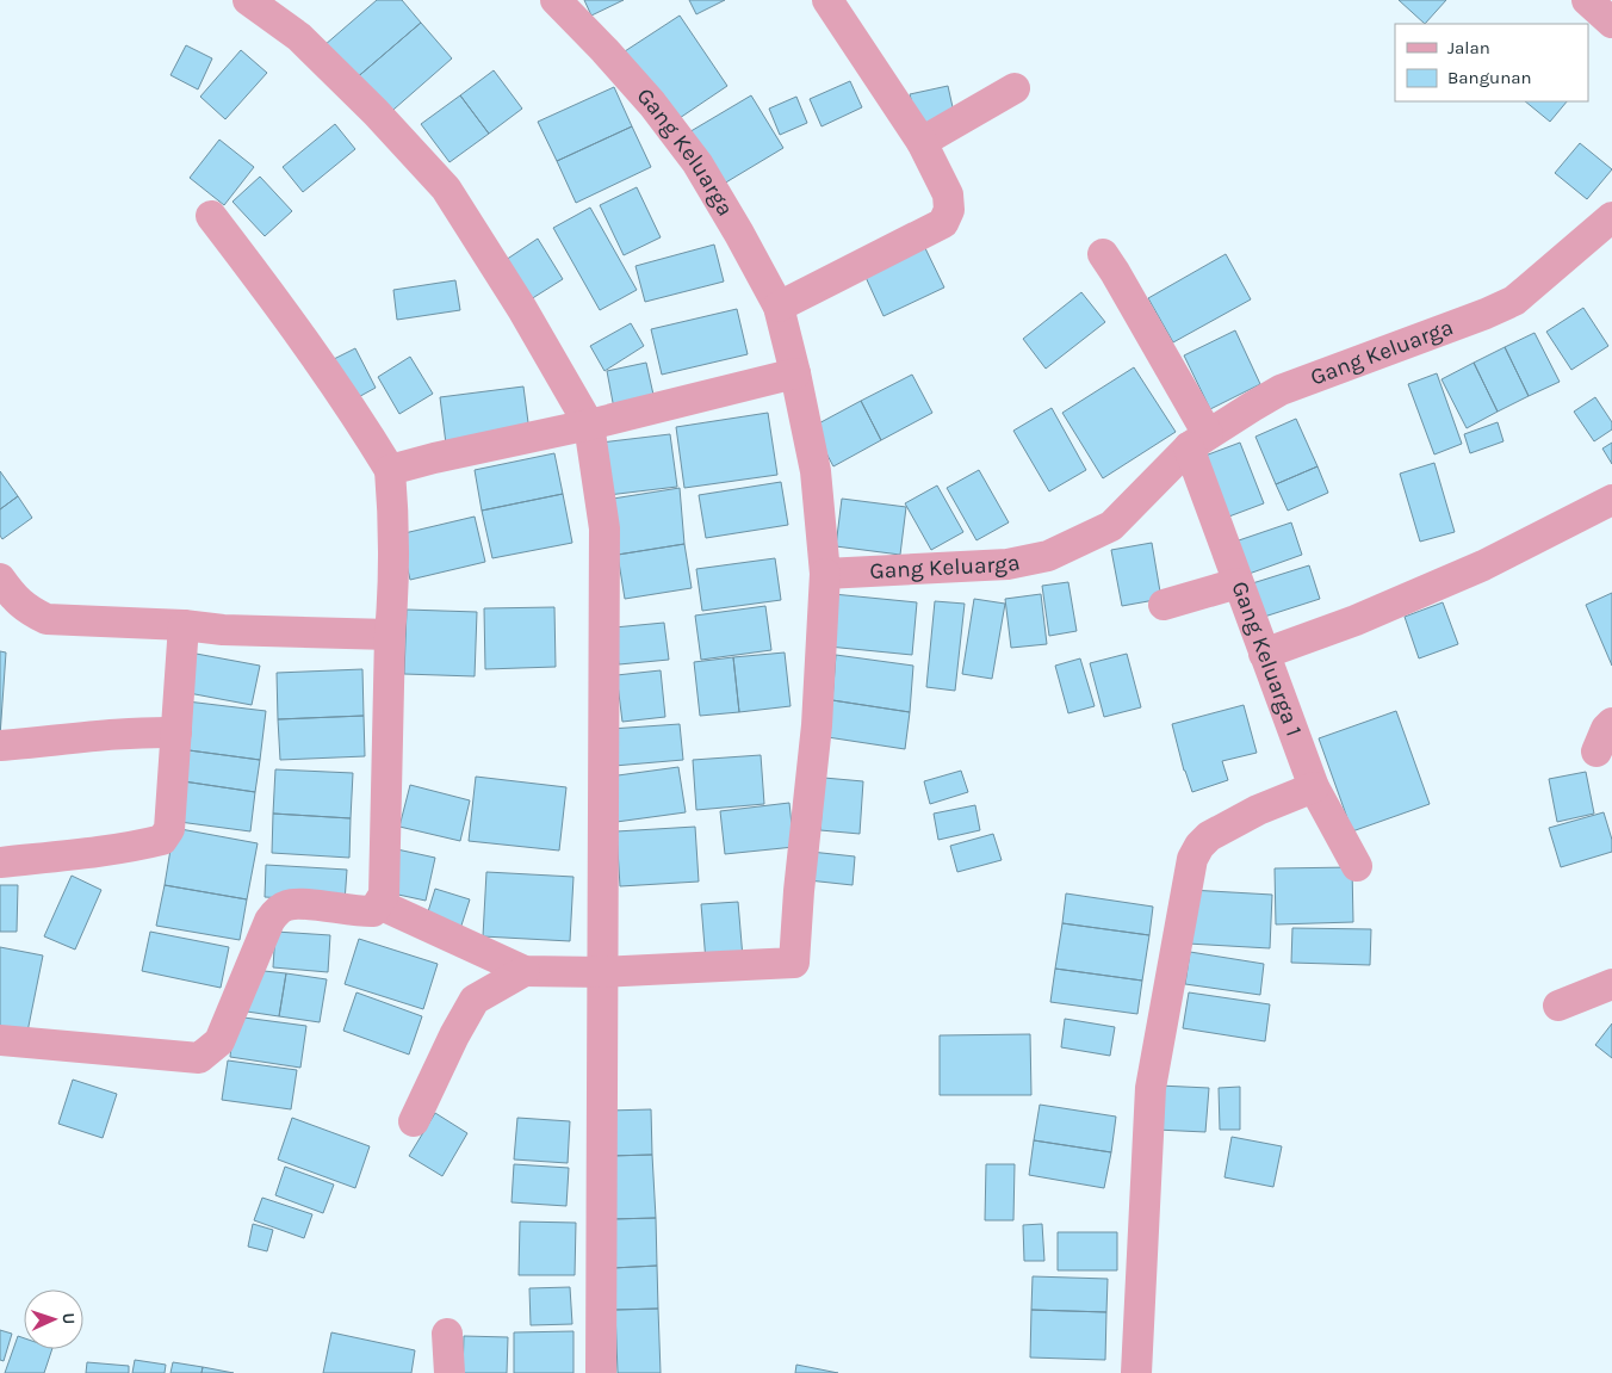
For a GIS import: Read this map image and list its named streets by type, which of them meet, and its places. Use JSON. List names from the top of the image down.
{
  "streets": {
    "street": ["Gang Keluarga", "Gang Keluarga 1"]
  },
  "crossings": [
    ["Gang Keluarga", "Gang Keluarga 1"]
  ],
  "legend": ["Jalan", "Bangunan"],
  "north": "right"
}
